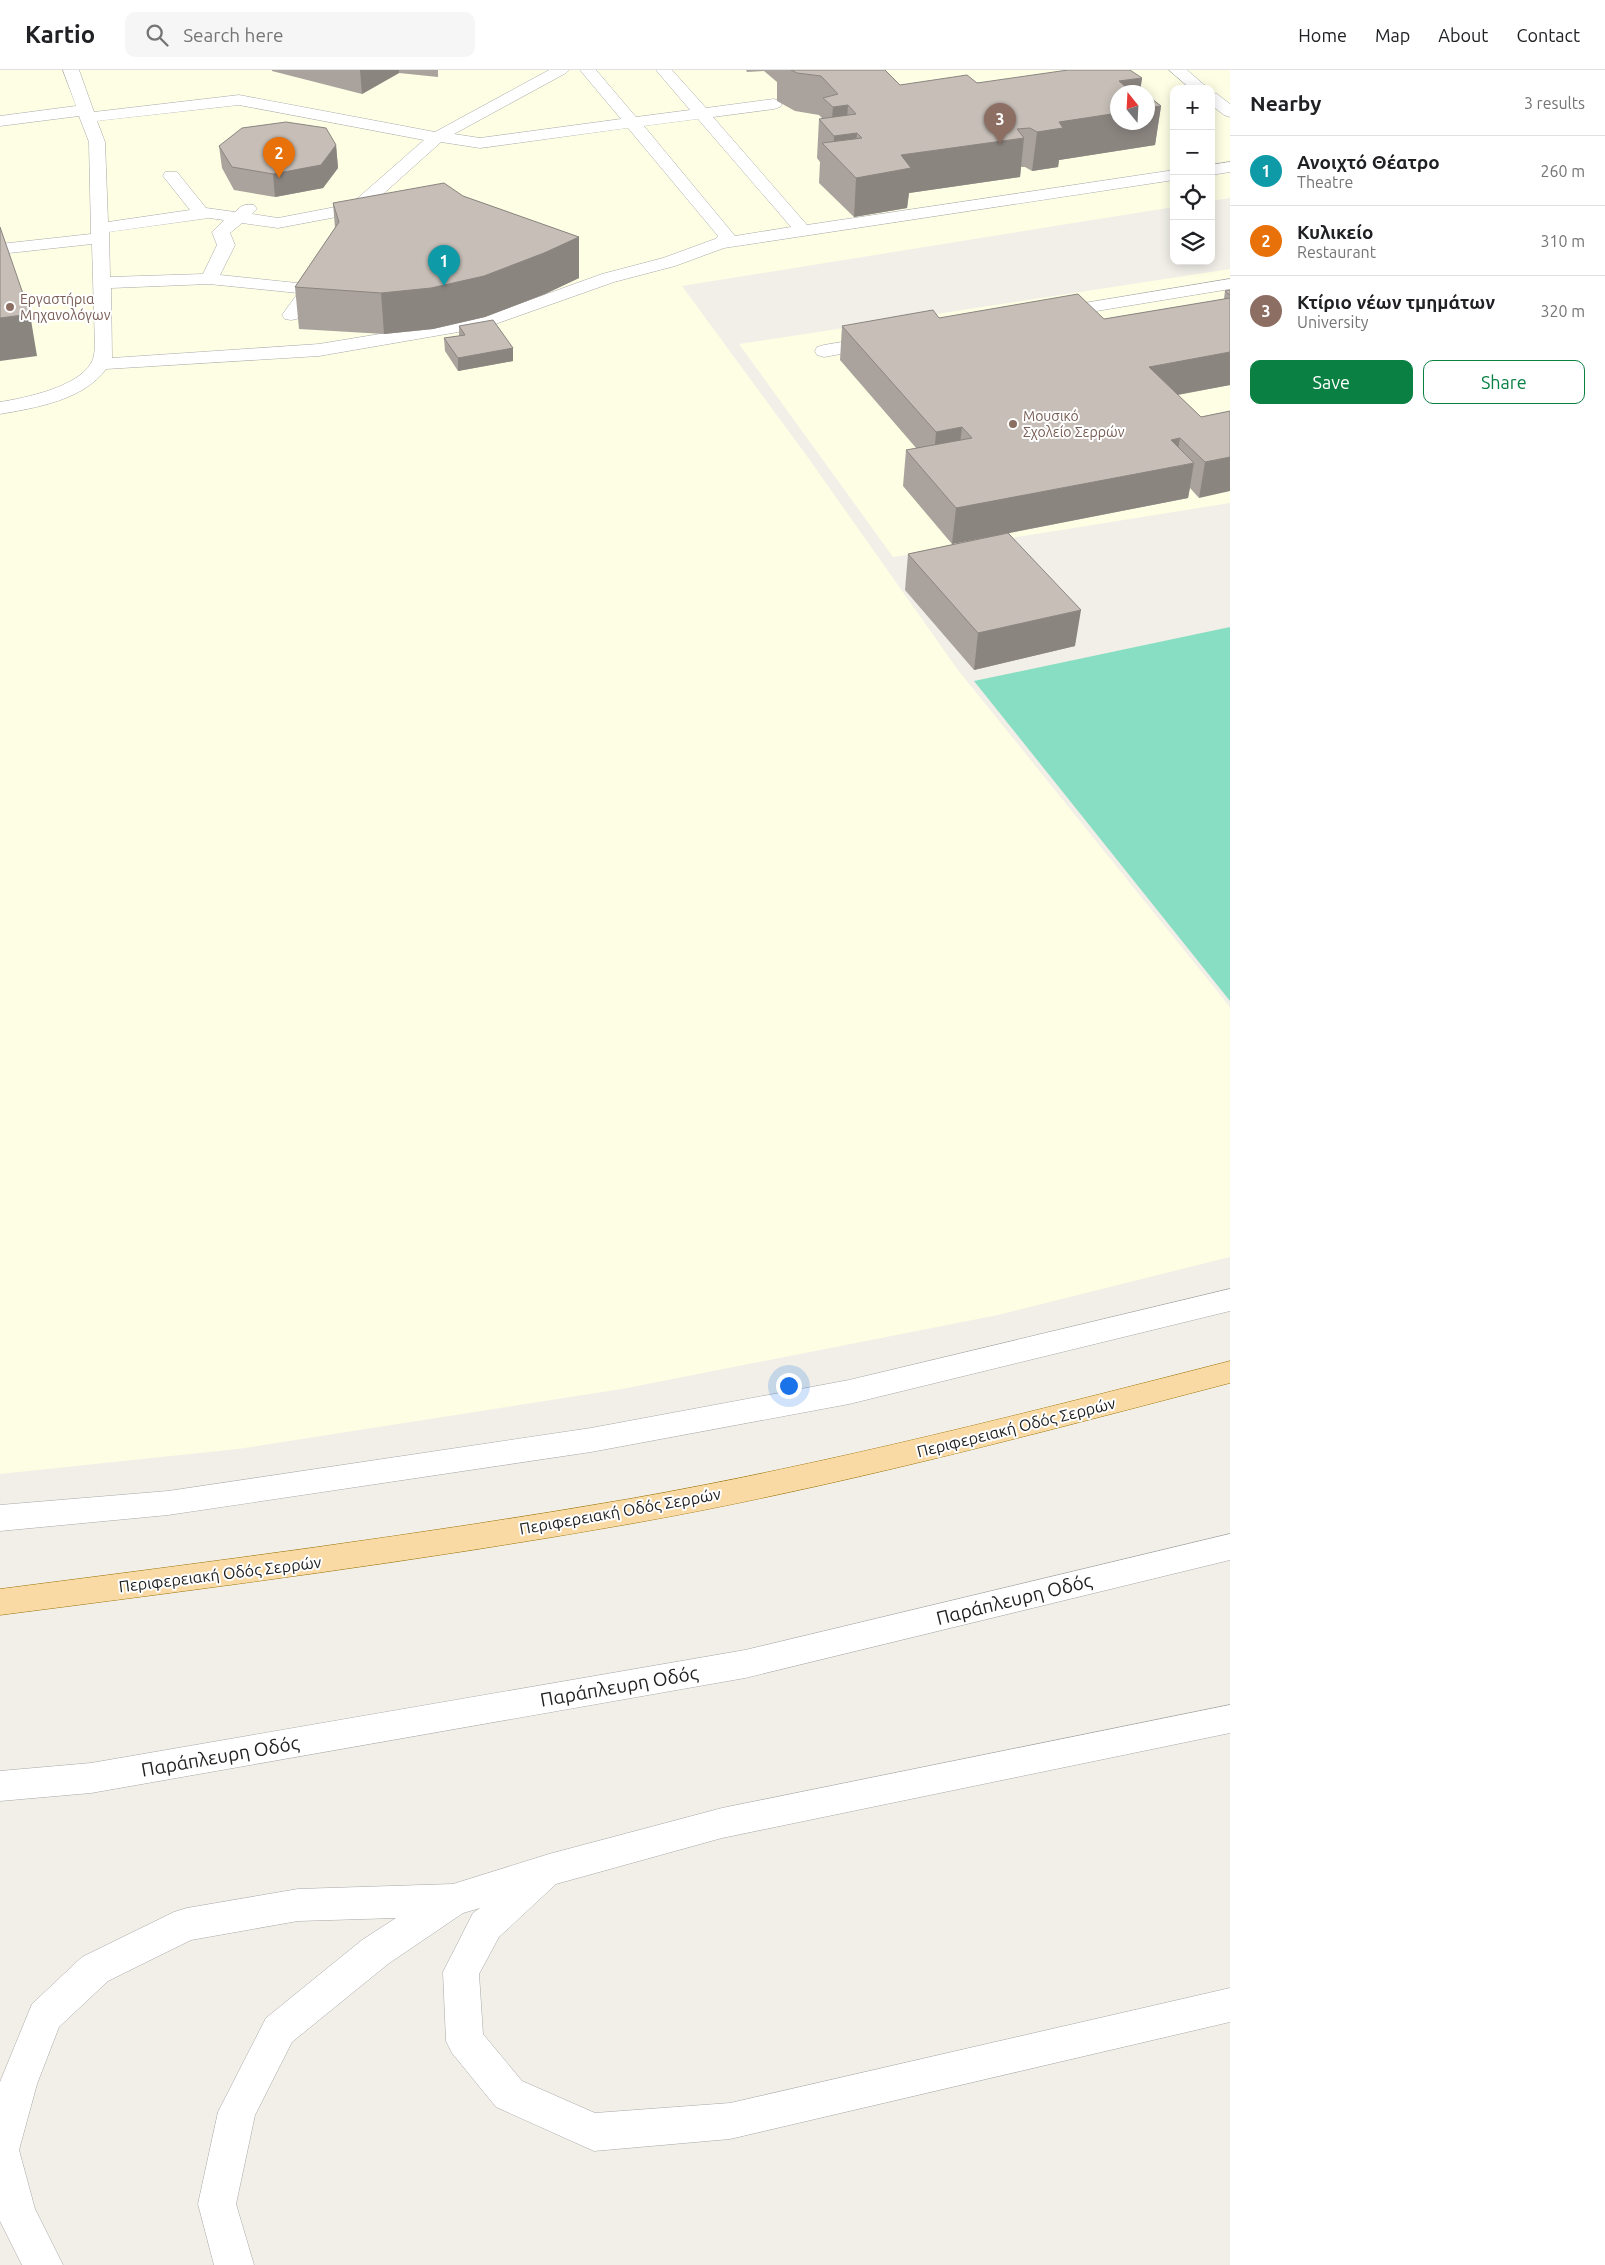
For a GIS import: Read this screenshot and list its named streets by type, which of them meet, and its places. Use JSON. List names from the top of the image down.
{
  "streets": {
    "main road": ["Περιφερειακή Οδός Σερρών"],
    "street": ["Παράπλευρη Οδός"]
  },
  "places": ["Εργαστήρια Μηχανολόγων", "Μουσικό Σχολείο Σερρών"],
  "north": "top",
  "page": {
    "header": "Kartio",
    "search": "Search here",
    "nav": [
      "Home",
      "Map",
      "About",
      "Contact"
    ],
    "heading": ["Nearby", "3 results"],
    "map_buttons": ["+", "−"],
    "pins": ["3", "2", "1"],
    "list": [
      {
        "mark": "1",
        "name": "Ανοιχτό Θέατρο",
        "note": "Theatre",
        "value": "260 m"
      },
      {
        "mark": "2",
        "name": "Κυλικείο",
        "note": "Restaurant",
        "value": "310 m"
      },
      {
        "mark": "3",
        "name": "Κτίριο νέων τμημάτων",
        "note": "University",
        "value": "320 m"
      }
    ],
    "buttons": ["Save", "Share"]
  }
}
